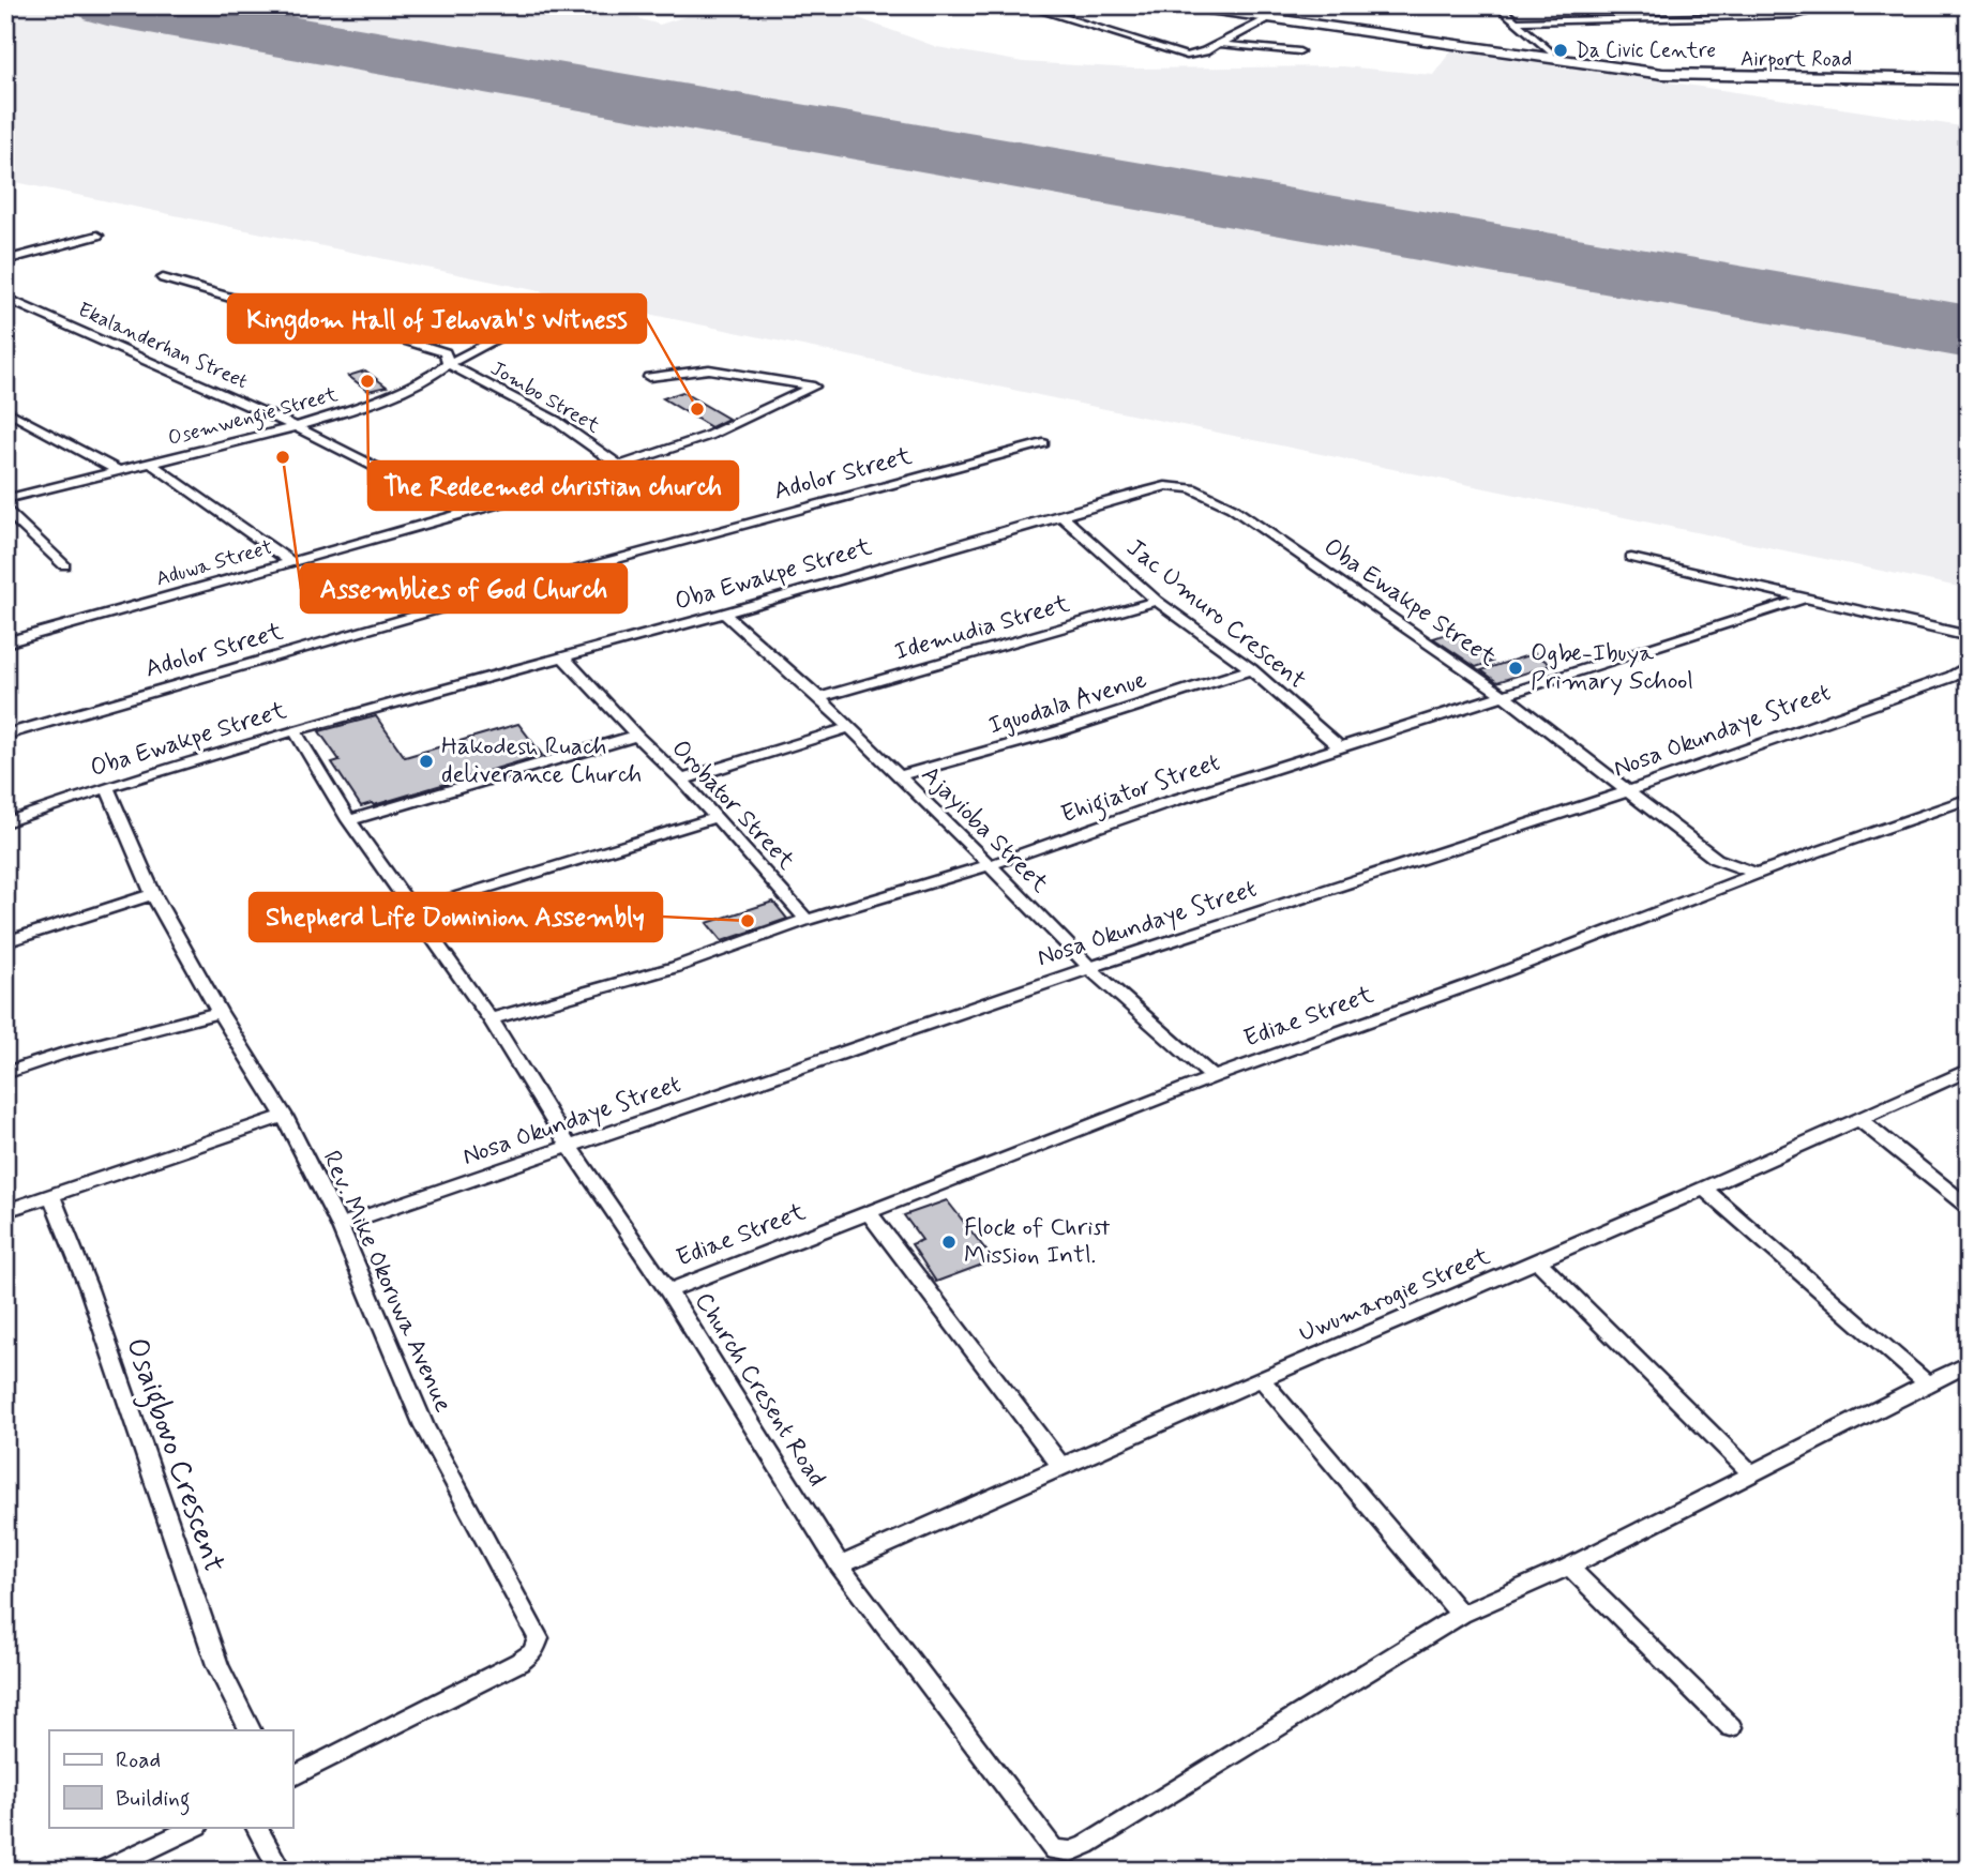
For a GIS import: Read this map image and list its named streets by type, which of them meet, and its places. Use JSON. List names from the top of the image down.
{
  "streets": {
    "main road": ["Airport Road"],
    "street": [
      "Ekalanderhan Street",
      "Jombo Street",
      "Osemwengie Street",
      "Adolor Street",
      "Aduwa Street",
      "Oba Ewakpe Street",
      "Jac Umuro Crescent",
      "Idemudia Street",
      "Iguodala Avenue",
      "Nosa Okundaye Street",
      "Ehigiator Street",
      "Orobator Street",
      "Ajayioba Street",
      "Ediae Street",
      "Rev. Mike Okoruwa Avenue",
      "Uwumarogie Street",
      "Church Cresent Road",
      "Osaigbovo Crescent"
    ]
  },
  "crossings": [
    ["Ekalanderhan Street", "Osemwengie Street"],
    ["Ekalanderhan Street", "Aduwa Street"],
    ["Jombo Street", "Osemwengie Street"],
    ["Jombo Street", "Aduwa Street"],
    ["Oba Ewakpe Street", "Jac Umuro Crescent"],
    ["Oba Ewakpe Street", "Nosa Okundaye Street"],
    ["Oba Ewakpe Street", "Ehigiator Street"],
    ["Oba Ewakpe Street", "Orobator Street"],
    ["Oba Ewakpe Street", "Ajayioba Street"],
    ["Oba Ewakpe Street", "Ediae Street"],
    ["Oba Ewakpe Street", "Rev. Mike Okoruwa Avenue"],
    ["Oba Ewakpe Street", "Church Cresent Road"],
    ["Jac Umuro Crescent", "Idemudia Street"],
    ["Jac Umuro Crescent", "Iguodala Avenue"],
    ["Jac Umuro Crescent", "Ehigiator Street"],
    ["Idemudia Street", "Ajayioba Street"],
    ["Iguodala Avenue", "Ajayioba Street"],
    ["Nosa Okundaye Street", "Ajayioba Street"],
    ["Nosa Okundaye Street", "Rev. Mike Okoruwa Avenue"],
    ["Nosa Okundaye Street", "Church Cresent Road"],
    ["Ehigiator Street", "Orobator Street"],
    ["Ehigiator Street", "Ajayioba Street"],
    ["Ehigiator Street", "Church Cresent Road"],
    ["Ajayioba Street", "Ediae Street"],
    ["Ediae Street", "Church Cresent Road"],
    ["Uwumarogie Street", "Church Cresent Road"]
  ],
  "places": [
    "Da Civic Centre",
    "The Redeemed christian church",
    "Kingdom Hall of Jehovah's Witness",
    "Assemblies of God Church",
    "Ogbe-Ibuya Primary School",
    "Hakodesh Ruach deliverance Church",
    "Shepherd Life Dominion Assembly",
    "Flock of Christ Mission Intl."
  ],
  "legend": ["Road", "Building"]
}
